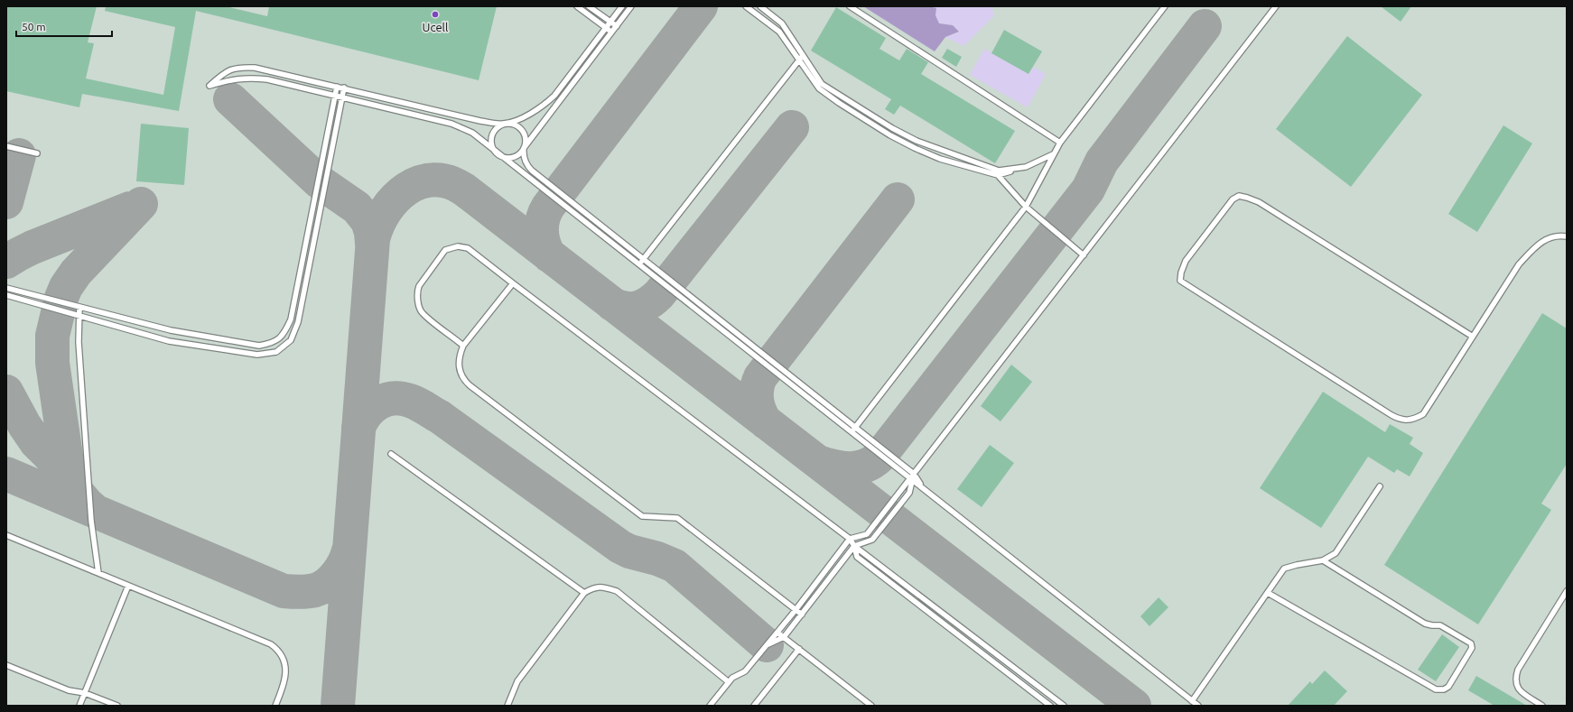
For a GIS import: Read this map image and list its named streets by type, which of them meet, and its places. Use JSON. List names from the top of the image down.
{
  "places": ["Ucell"],
  "scale_bar": "50 m"
}
